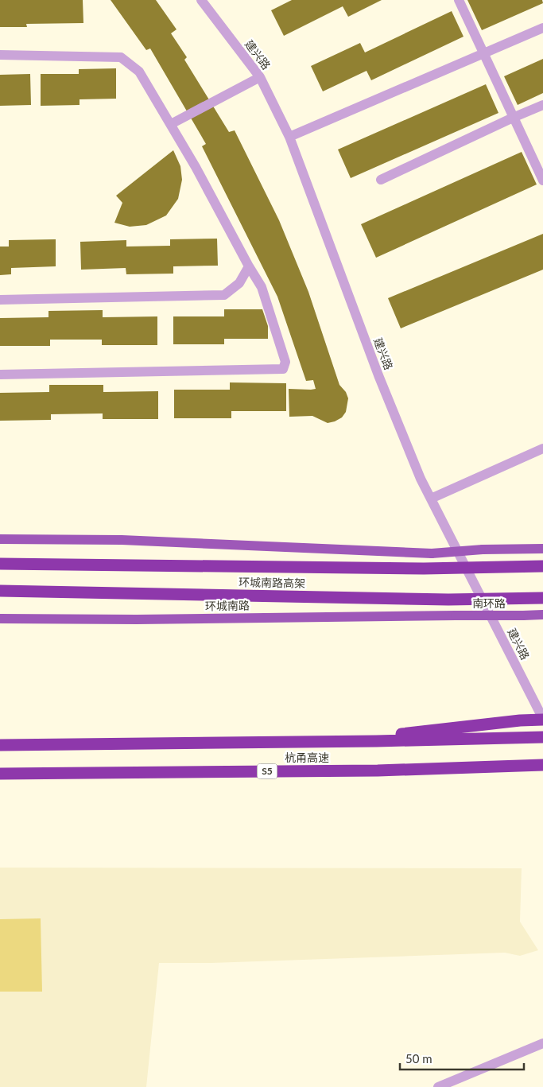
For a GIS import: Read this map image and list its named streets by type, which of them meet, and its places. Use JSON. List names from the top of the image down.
{
  "streets": {
    "highway": ["环城南路高架", "杭甬高速", "S5"],
    "main road": ["南环路", "环城南路"],
    "street": ["建兴路"]
  },
  "crossings": [
    ["南环路", "环城南路"]
  ],
  "scale_bar": "50 m"
}
